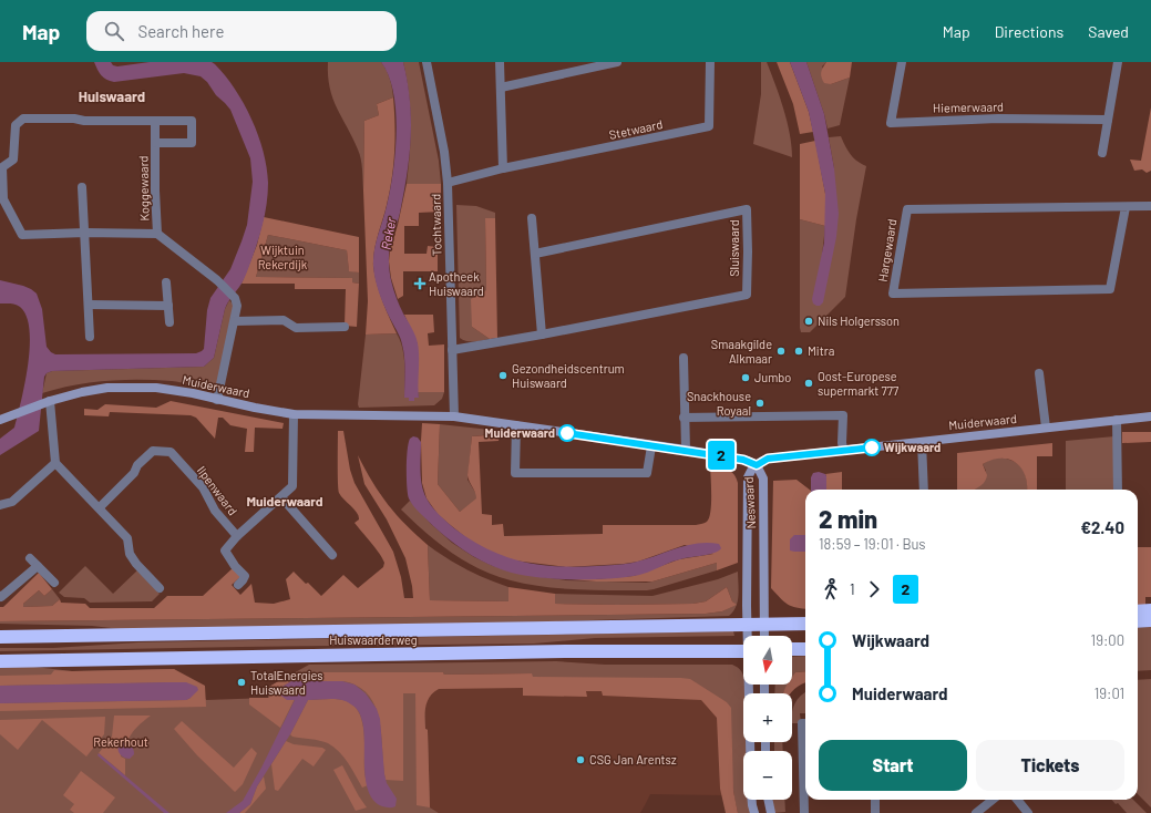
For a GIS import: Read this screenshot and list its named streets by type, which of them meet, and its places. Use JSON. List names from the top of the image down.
{
  "streets": {
    "highway": ["Huiswaarderweg"],
    "street": [
      "Hiemerwaard",
      "Stetwaard",
      "Koggewaard",
      "Tochtwaard",
      "Sluiswaard",
      "Hargewaard",
      "Muiderwaard",
      "Ilpenwaard",
      "Neswaard"
    ]
  },
  "crossings": [
    ["Stetwaard", "Tochtwaard"],
    ["Tochtwaard", "Sluiswaard"],
    ["Tochtwaard", "Muiderwaard"],
    ["Muiderwaard", "Ilpenwaard"],
    ["Muiderwaard", "Neswaard"],
    ["Neswaard", "Huiswaarderweg"]
  ],
  "districts": ["Huiswaard", "Muiderwaard"],
  "water": ["Reker"],
  "parks": ["Wijktuin Rekerdijk", "Rekerhout"],
  "places": {
    "health": ["Apotheek Huiswaard"],
    "other": [
      "Nils Holgersson",
      "Smaakgilde Alkmaar",
      "Mitra",
      "Gezondheidscentrum Huiswaard",
      "Jumbo",
      "Oost-Europese supermarkt 777",
      "Snackhouse Royaal",
      "Muiderwaard",
      "Wijkwaard",
      "TotalEnergies Huiswaard",
      "CSG Jan Arentsz"
    ]
  },
  "lines": ["bus line 2"],
  "north": "bottom",
  "page": {
    "header": "Map",
    "search": "Search here",
    "nav": ["Map", "Directions", "Saved"],
    "on_map": "2",
    "heading": ["2 min", "18:59 – 19:01 · Bus", "€2.40"],
    "legs": ["1", "2"],
    "list": [
      {
        "name": "Wijkwaard",
        "value": "19:00"
      },
      {
        "name": "Muiderwaard",
        "value": "19:01"
      }
    ],
    "map_buttons": ["+", "−"],
    "buttons": ["Start", "Tickets"]
  }
}
